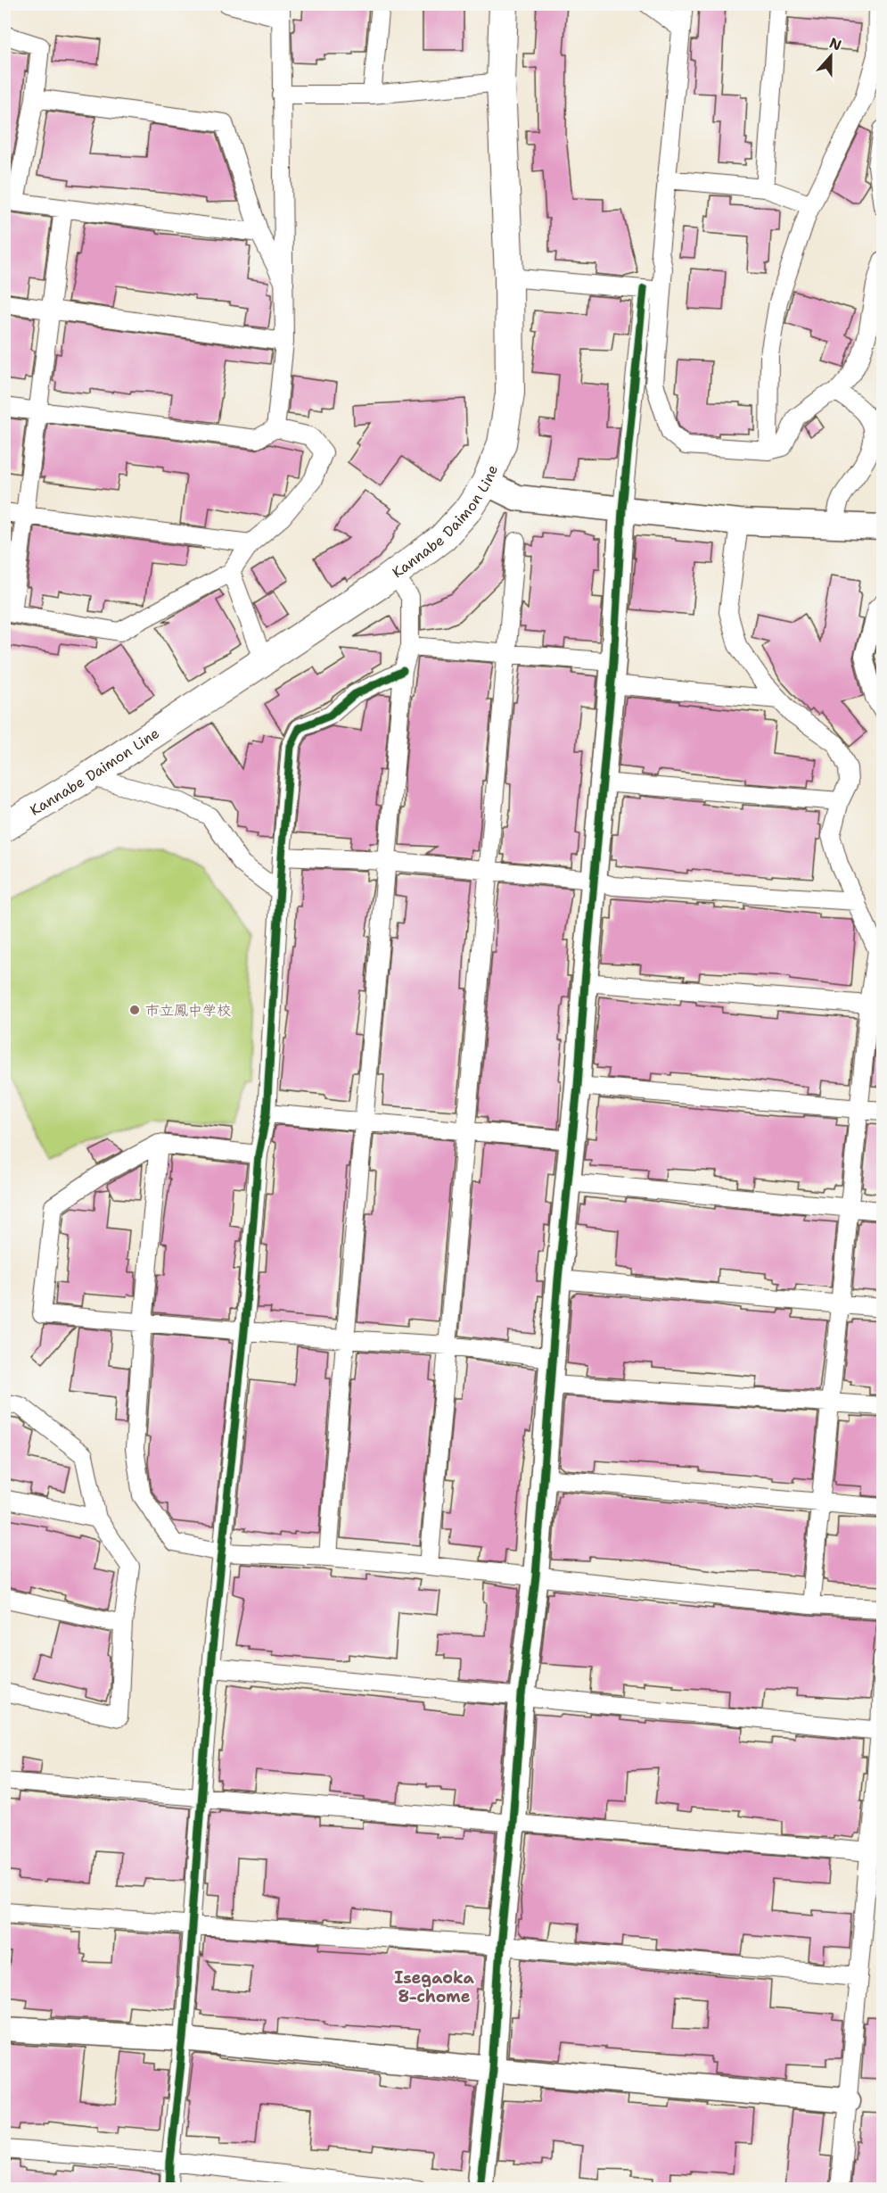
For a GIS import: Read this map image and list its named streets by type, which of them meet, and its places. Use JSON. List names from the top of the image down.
{
  "streets": {
    "main road": ["Kannabe Daimon Line"]
  },
  "districts": ["Isegaoka 8-chome"],
  "places": ["市立鳳中学校"],
  "north": "top"
}
